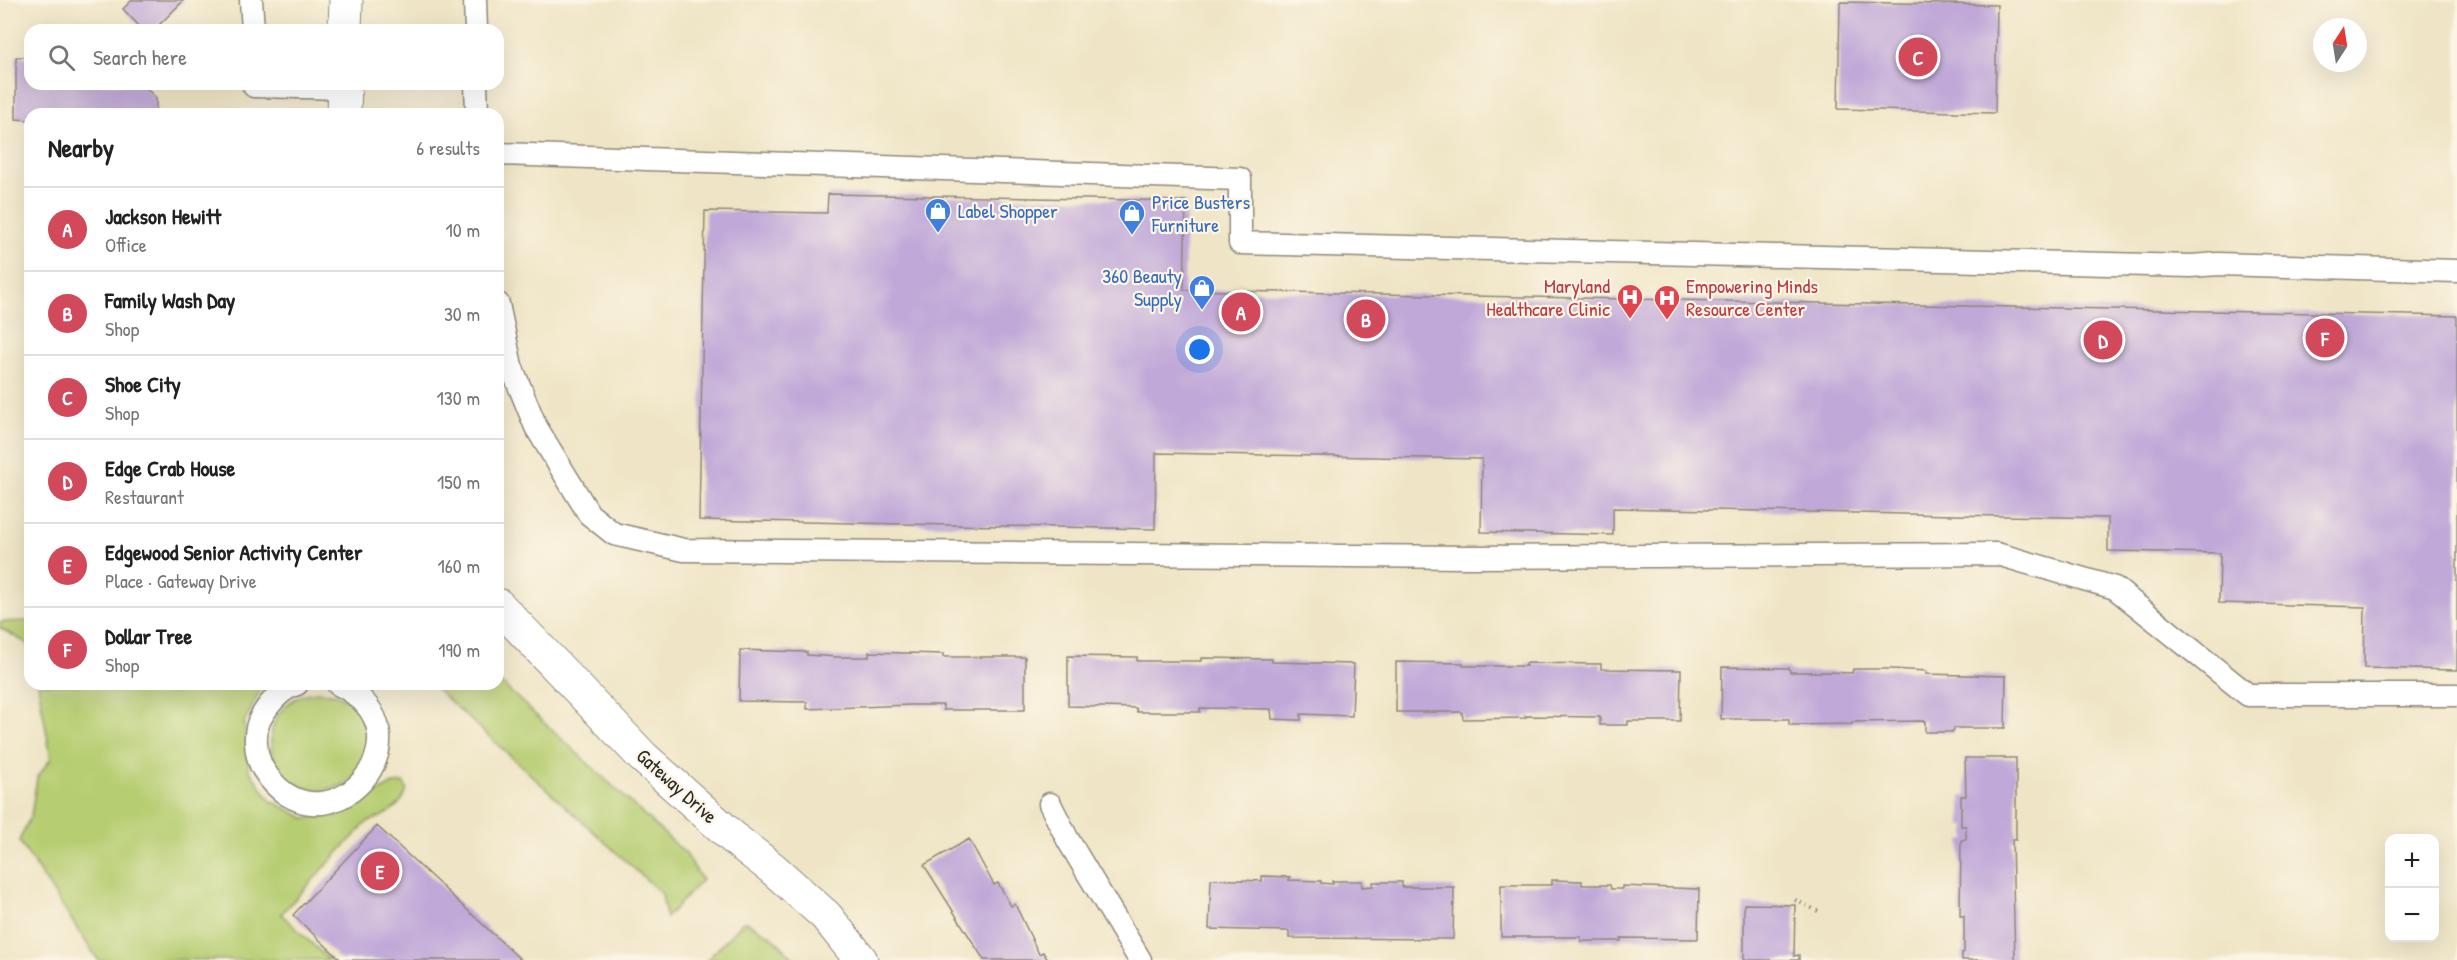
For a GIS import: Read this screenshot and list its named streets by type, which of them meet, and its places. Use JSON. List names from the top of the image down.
{
  "streets": {
    "street": ["Gateway Drive"]
  },
  "places": {
    "shop": ["Label Shopper", "Price Busters Furniture", "360 Beauty Supply"],
    "hospital": ["Maryland Healthcare Clinic", "Empowering Minds Resource Center"]
  },
  "north": "top",
  "page": {
    "search": "Search here",
    "pins": [
      "C",
      "A",
      "B",
      "F",
      "D",
      "E"
    ],
    "heading": ["Nearby", "6 results"],
    "list": [
      {
        "mark": "A",
        "name": "Jackson Hewitt",
        "note": "Office",
        "value": "10 m"
      },
      {
        "mark": "B",
        "name": "Family Wash Day",
        "note": "Shop",
        "value": "30 m"
      },
      {
        "mark": "C",
        "name": "Shoe City",
        "note": "Shop",
        "value": "130 m"
      },
      {
        "mark": "D",
        "name": "Edge Crab House",
        "note": "Restaurant",
        "value": "150 m"
      },
      {
        "mark": "E",
        "name": "Edgewood Senior Activity Center",
        "note": "Place · Gateway Drive",
        "value": "160 m"
      },
      {
        "mark": "F",
        "name": "Dollar Tree",
        "note": "Shop",
        "value": "190 m"
      }
    ],
    "map_buttons": ["+", "−"]
  }
}
